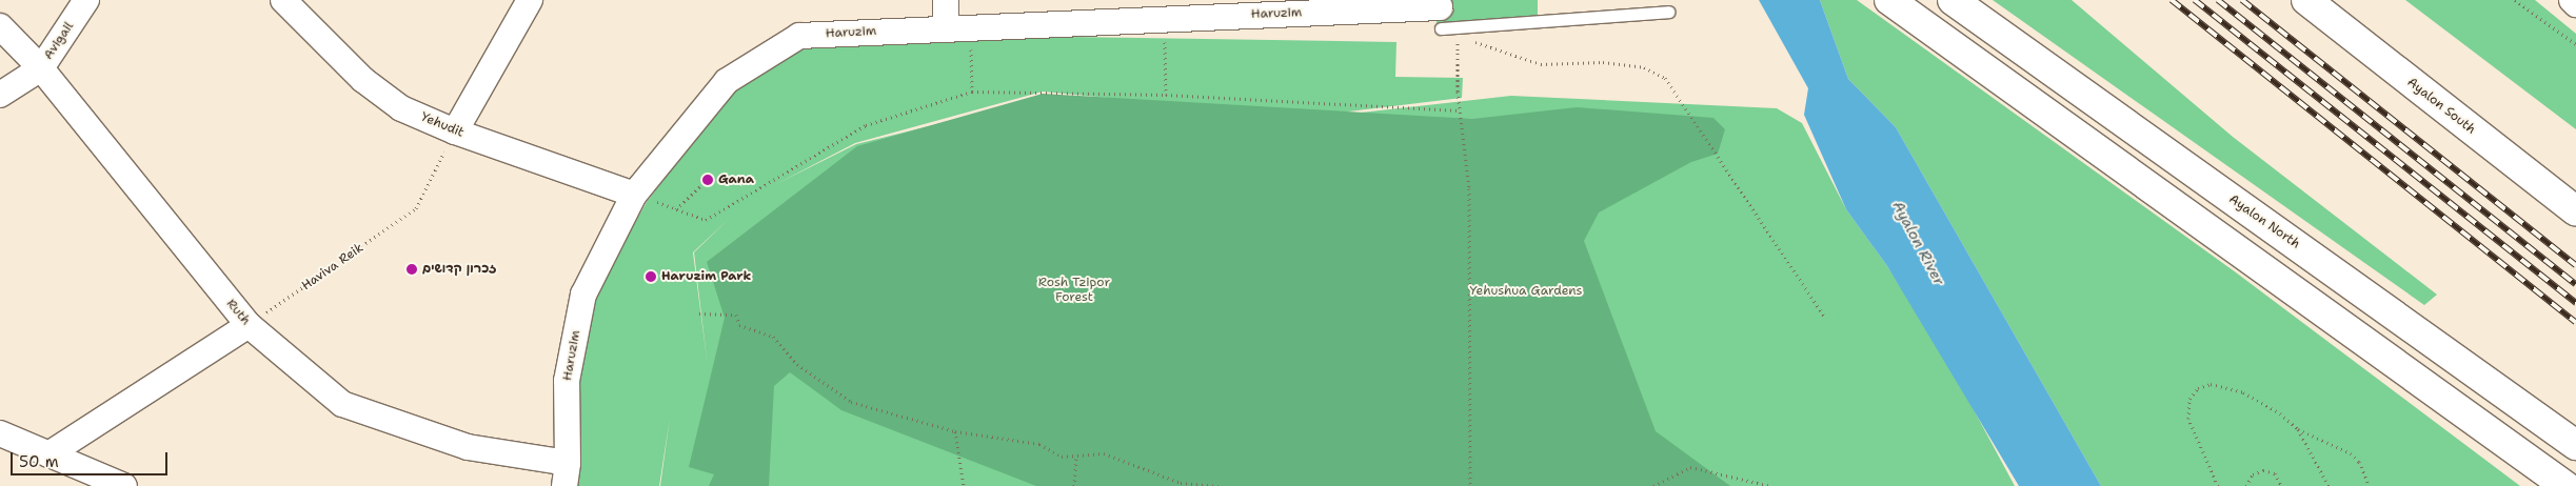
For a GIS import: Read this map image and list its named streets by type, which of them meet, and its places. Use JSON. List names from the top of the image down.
{
  "streets": {
    "highway": ["Ayalon South", "Ayalon North"],
    "street": [
      "Haruzim",
      "Avigail",
      "Yehudit",
      "Ruth"
    ],
    "path": ["Haviva Reik"]
  },
  "crossings": [
    ["Haruzim", "Yehudit"],
    ["Haruzim", "Ruth"],
    ["Avigail", "Ruth"],
    ["Yehudit", "Haviva Reik"],
    ["Haviva Reik", "Ruth"]
  ],
  "water": ["Ayalon River"],
  "parks": ["Rosh Tzipor Forest", "Yehushua Gardens"],
  "places": ["Gana", "זכרון קדושים", "Haruzim Park"],
  "scale_bar": "50 m"
}
